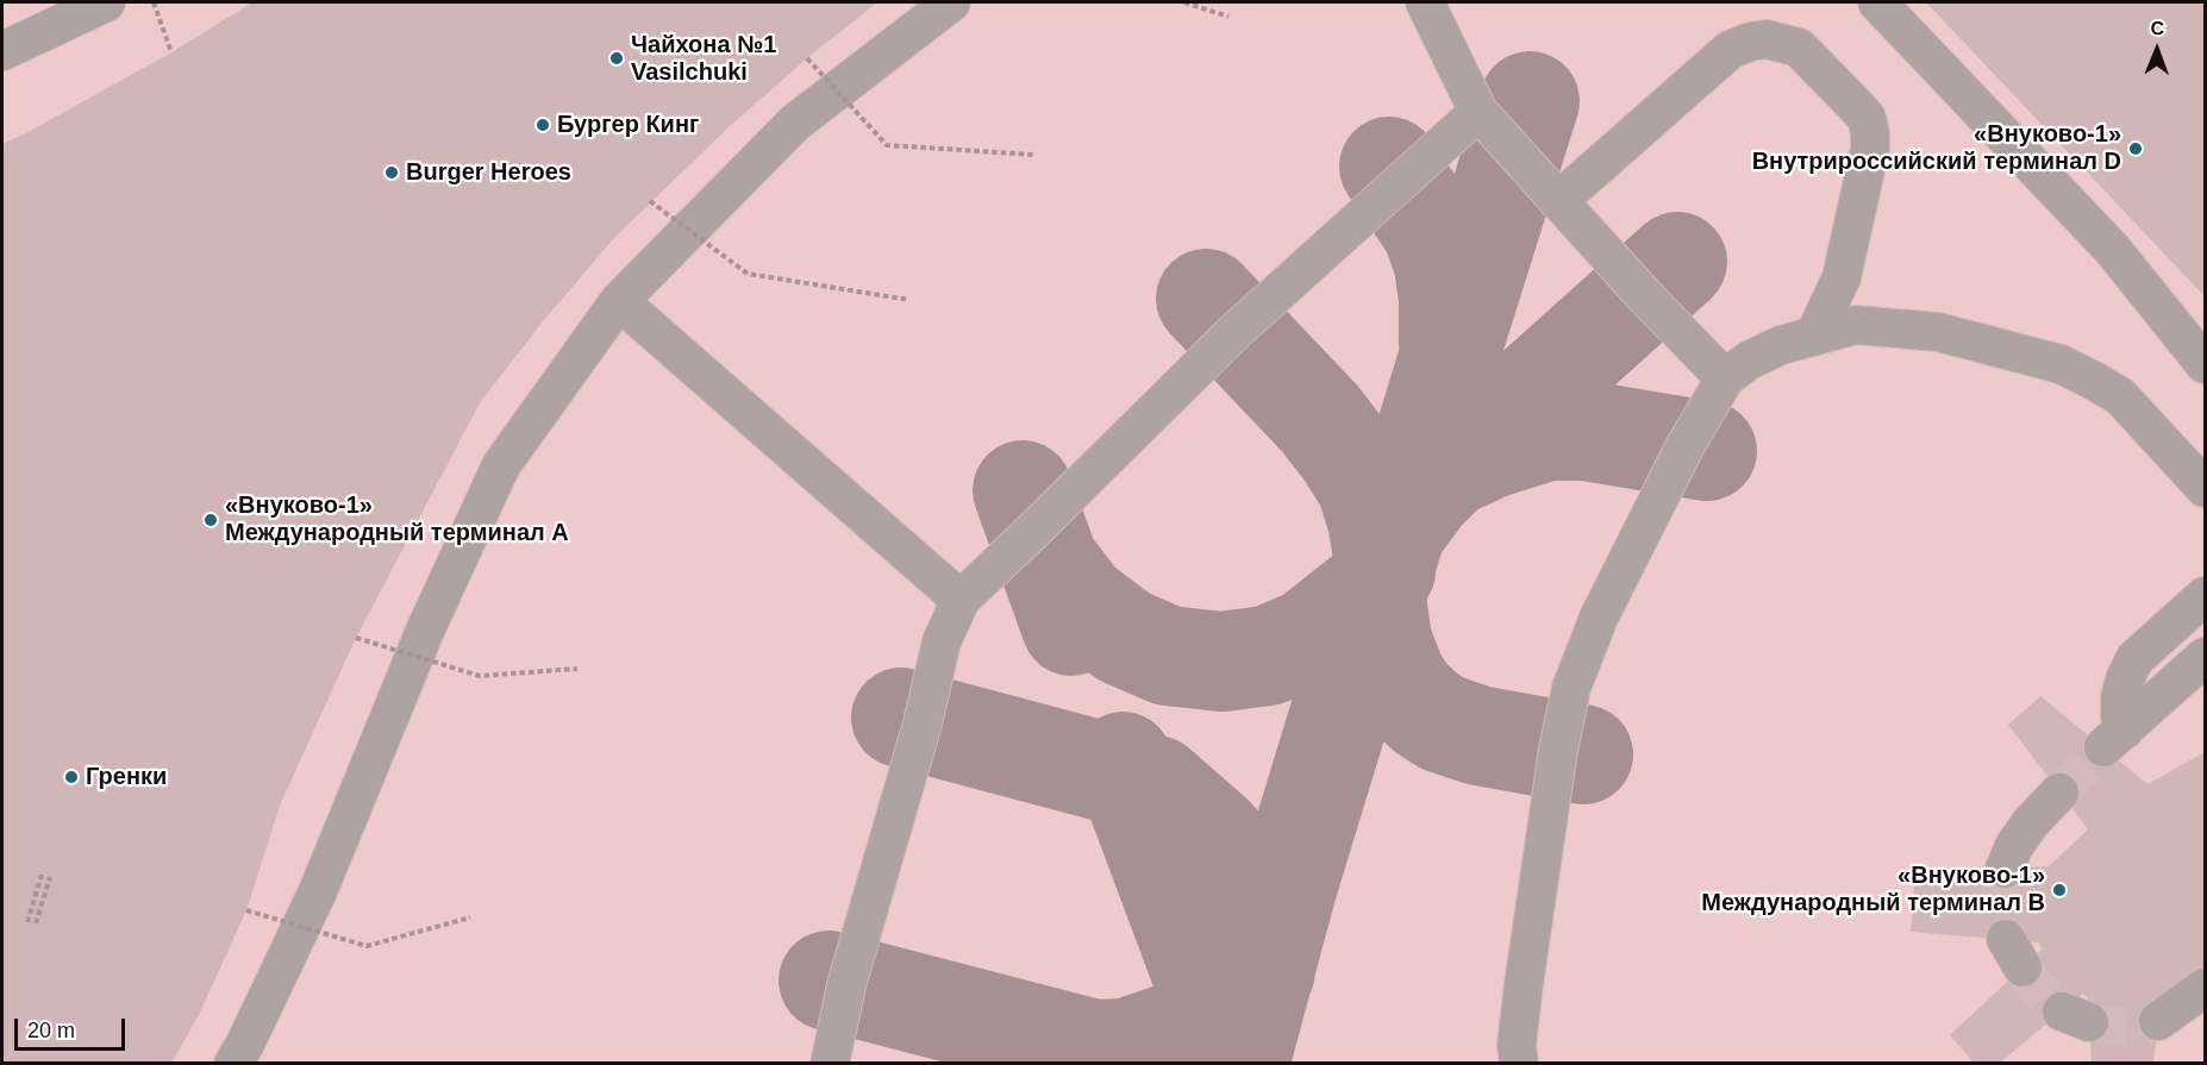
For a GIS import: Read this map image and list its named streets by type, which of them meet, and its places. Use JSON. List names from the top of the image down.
{
  "places": [
    "Чайхона №1 Vasilchuki",
    "Бургер Кинг",
    "«Внуково-1» Внутрироссийский терминал D",
    "Burger Heroes",
    "«Внуково-1» Международный терминал А",
    "Гренки",
    "«Внуково-1» Международный терминал B"
  ],
  "scale_bar": "20 m",
  "north": "top"
}
